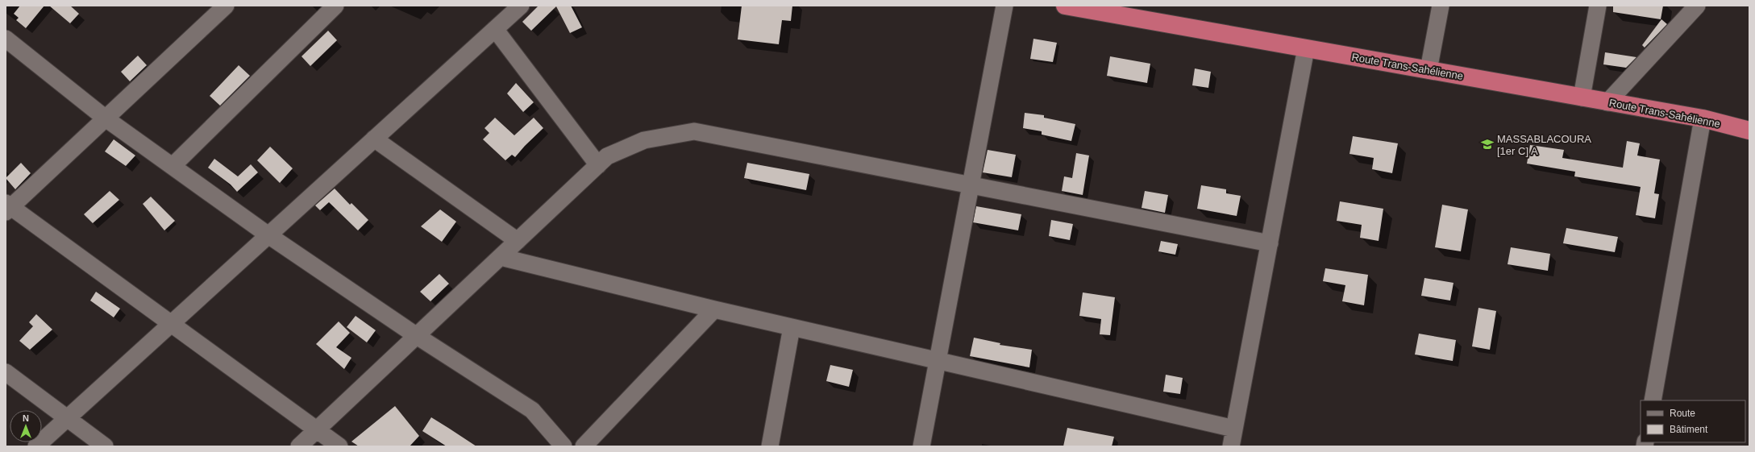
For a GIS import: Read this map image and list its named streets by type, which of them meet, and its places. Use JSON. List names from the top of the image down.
{
  "streets": {
    "highway": ["Route Trans-Sahélienne"]
  },
  "places": {
    "school or university": ["MASSABLACOURA [1er C] A"]
  },
  "legend": ["Route", "Bâtiment"],
  "north": "top"
}
